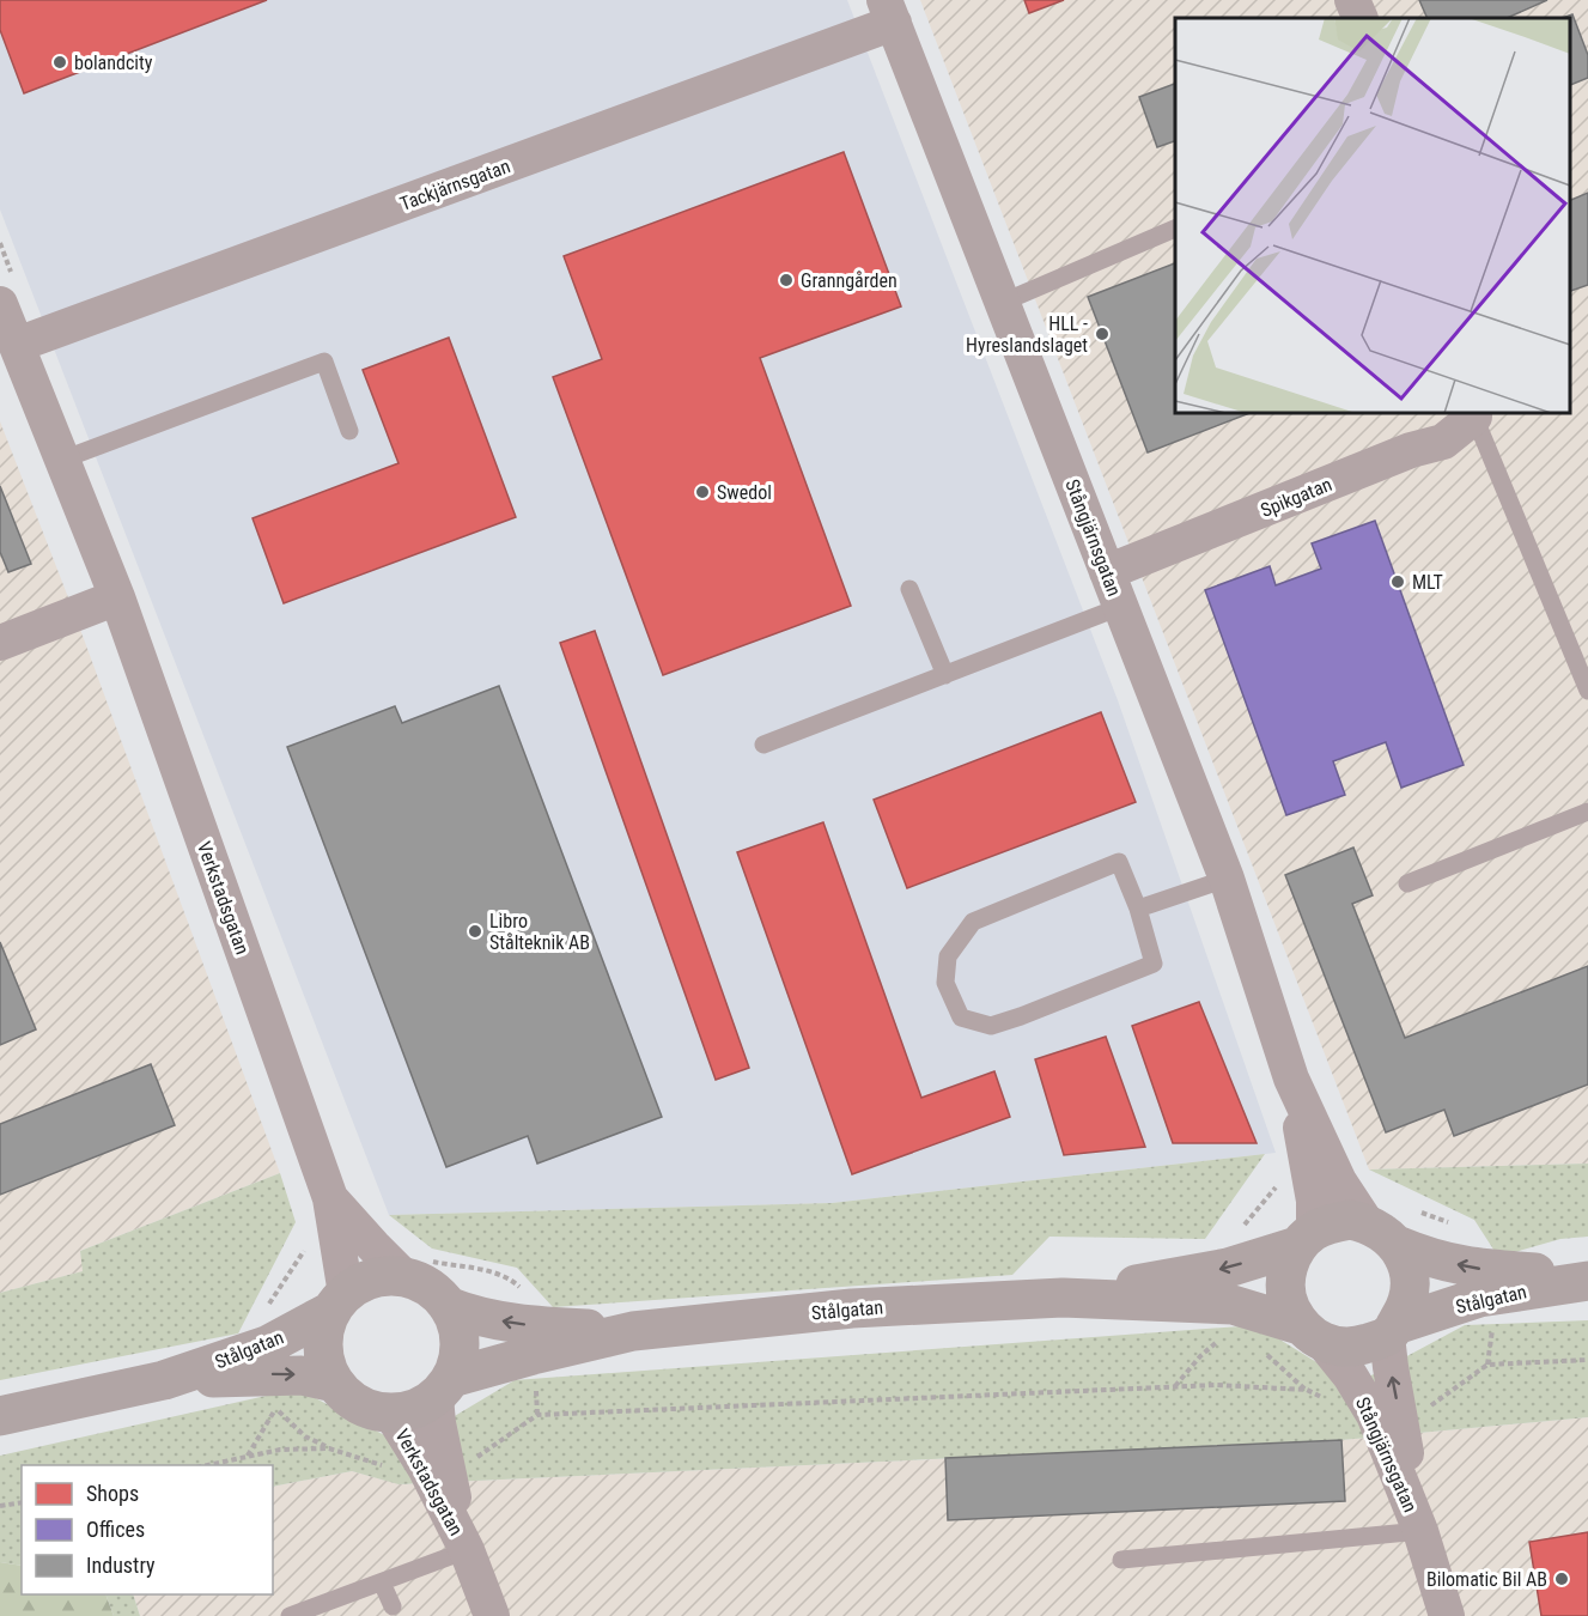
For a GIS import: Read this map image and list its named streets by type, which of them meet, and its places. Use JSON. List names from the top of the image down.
{
  "streets": {
    "main road": ["Stålgatan"],
    "street": [
      "Tackjärnsgatan",
      "Spikgatan",
      "Stångjärnsgatan",
      "Verkstadsgatan"
    ]
  },
  "crossings": [
    ["Tackjärnsgatan", "Stångjärnsgatan"],
    ["Tackjärnsgatan", "Verkstadsgatan"],
    ["Spikgatan", "Stångjärnsgatan"],
    ["Stångjärnsgatan", "Stålgatan"],
    ["Verkstadsgatan", "Stålgatan"]
  ],
  "places": [
    "bolandcity",
    "Granngården",
    "HLL - Hyreslandslaget",
    "Swedol",
    "MLT",
    "Libro Stålteknik AB",
    "Bilomatic Bil AB"
  ],
  "legend": ["Shops", "Offices", "Industry"]
}
